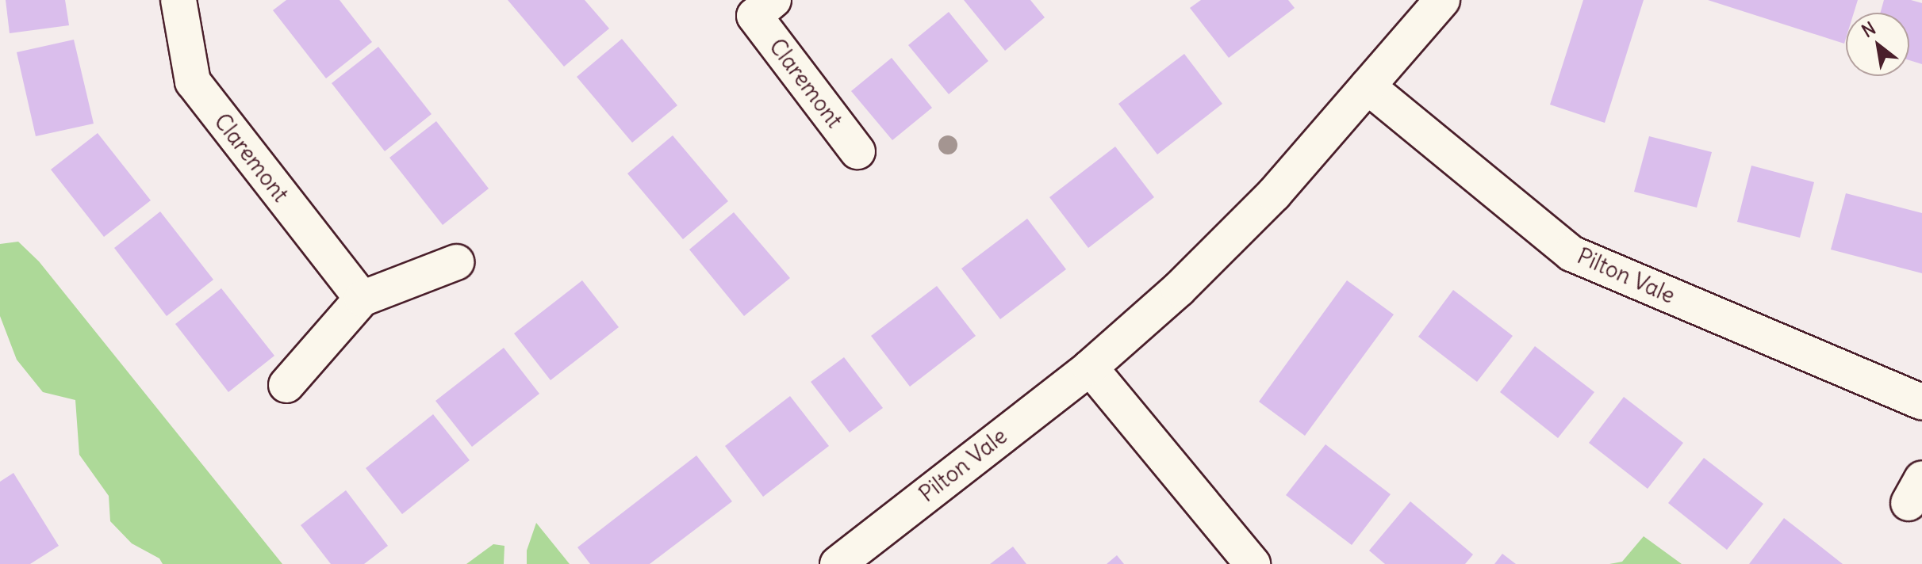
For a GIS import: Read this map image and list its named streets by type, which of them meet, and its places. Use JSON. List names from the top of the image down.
{
  "streets": {
    "street": ["Claremont", "Pilton Vale"]
  },
  "north": "top left"
}
